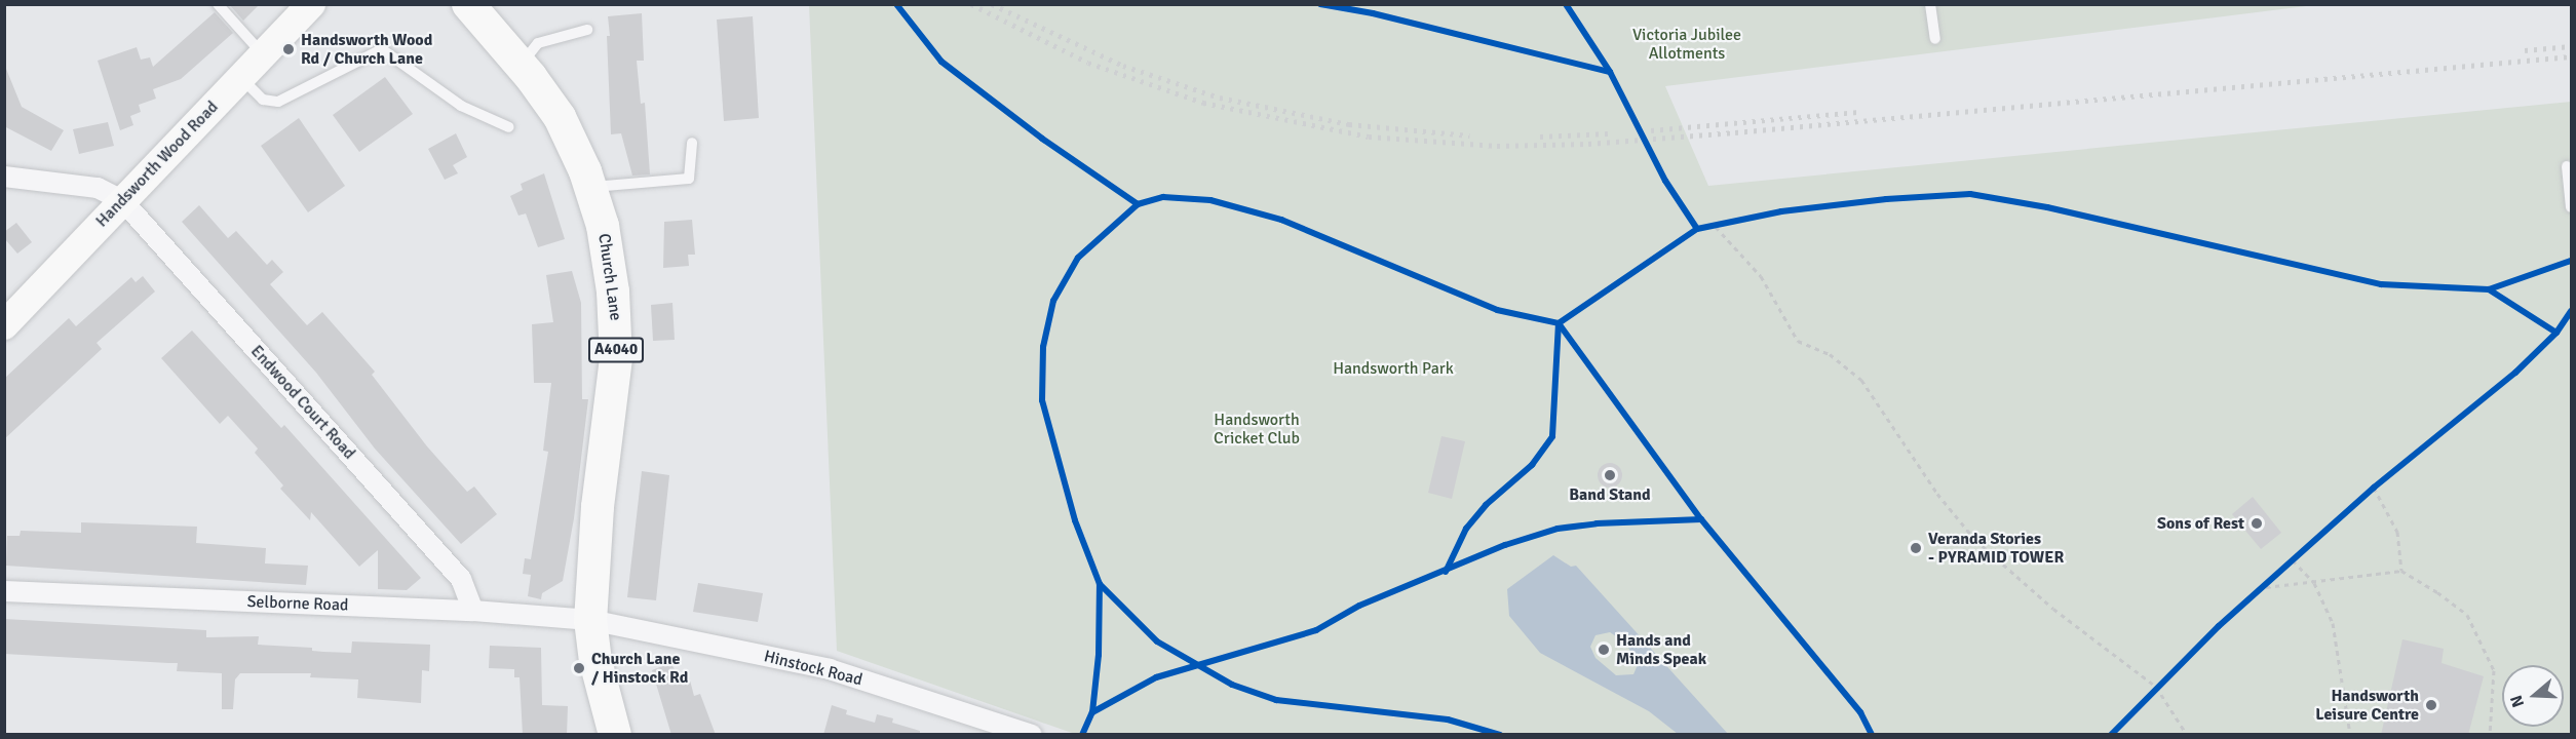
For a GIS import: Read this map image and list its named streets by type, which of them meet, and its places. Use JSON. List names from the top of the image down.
{
  "streets": {
    "main road": ["Handsworth Wood Road", "Church Lane", "A4040"],
    "street": ["Endwood Court Road", "Selborne Road", "Hinstock Road"]
  },
  "crossings": [
    ["Handsworth Wood Road", "Endwood Court Road"],
    ["Church Lane", "Selborne Road"],
    ["Church Lane", "Hinstock Road"],
    ["Endwood Court Road", "Selborne Road"],
    ["Selborne Road", "Hinstock Road"]
  ],
  "parks": ["Victoria Jubilee Allotments", "Handsworth Park", "Handsworth Cricket Club"],
  "places": [
    "Handsworth Wood Rd / Church Lane",
    "Band Stand",
    "Sons of Rest",
    "Veranda Stories - PYRAMID TOWER",
    "Hands and Minds Speak",
    "Church Lane / Hinstock Rd",
    "Handsworth Leisure Centre"
  ],
  "north": "left"
}
